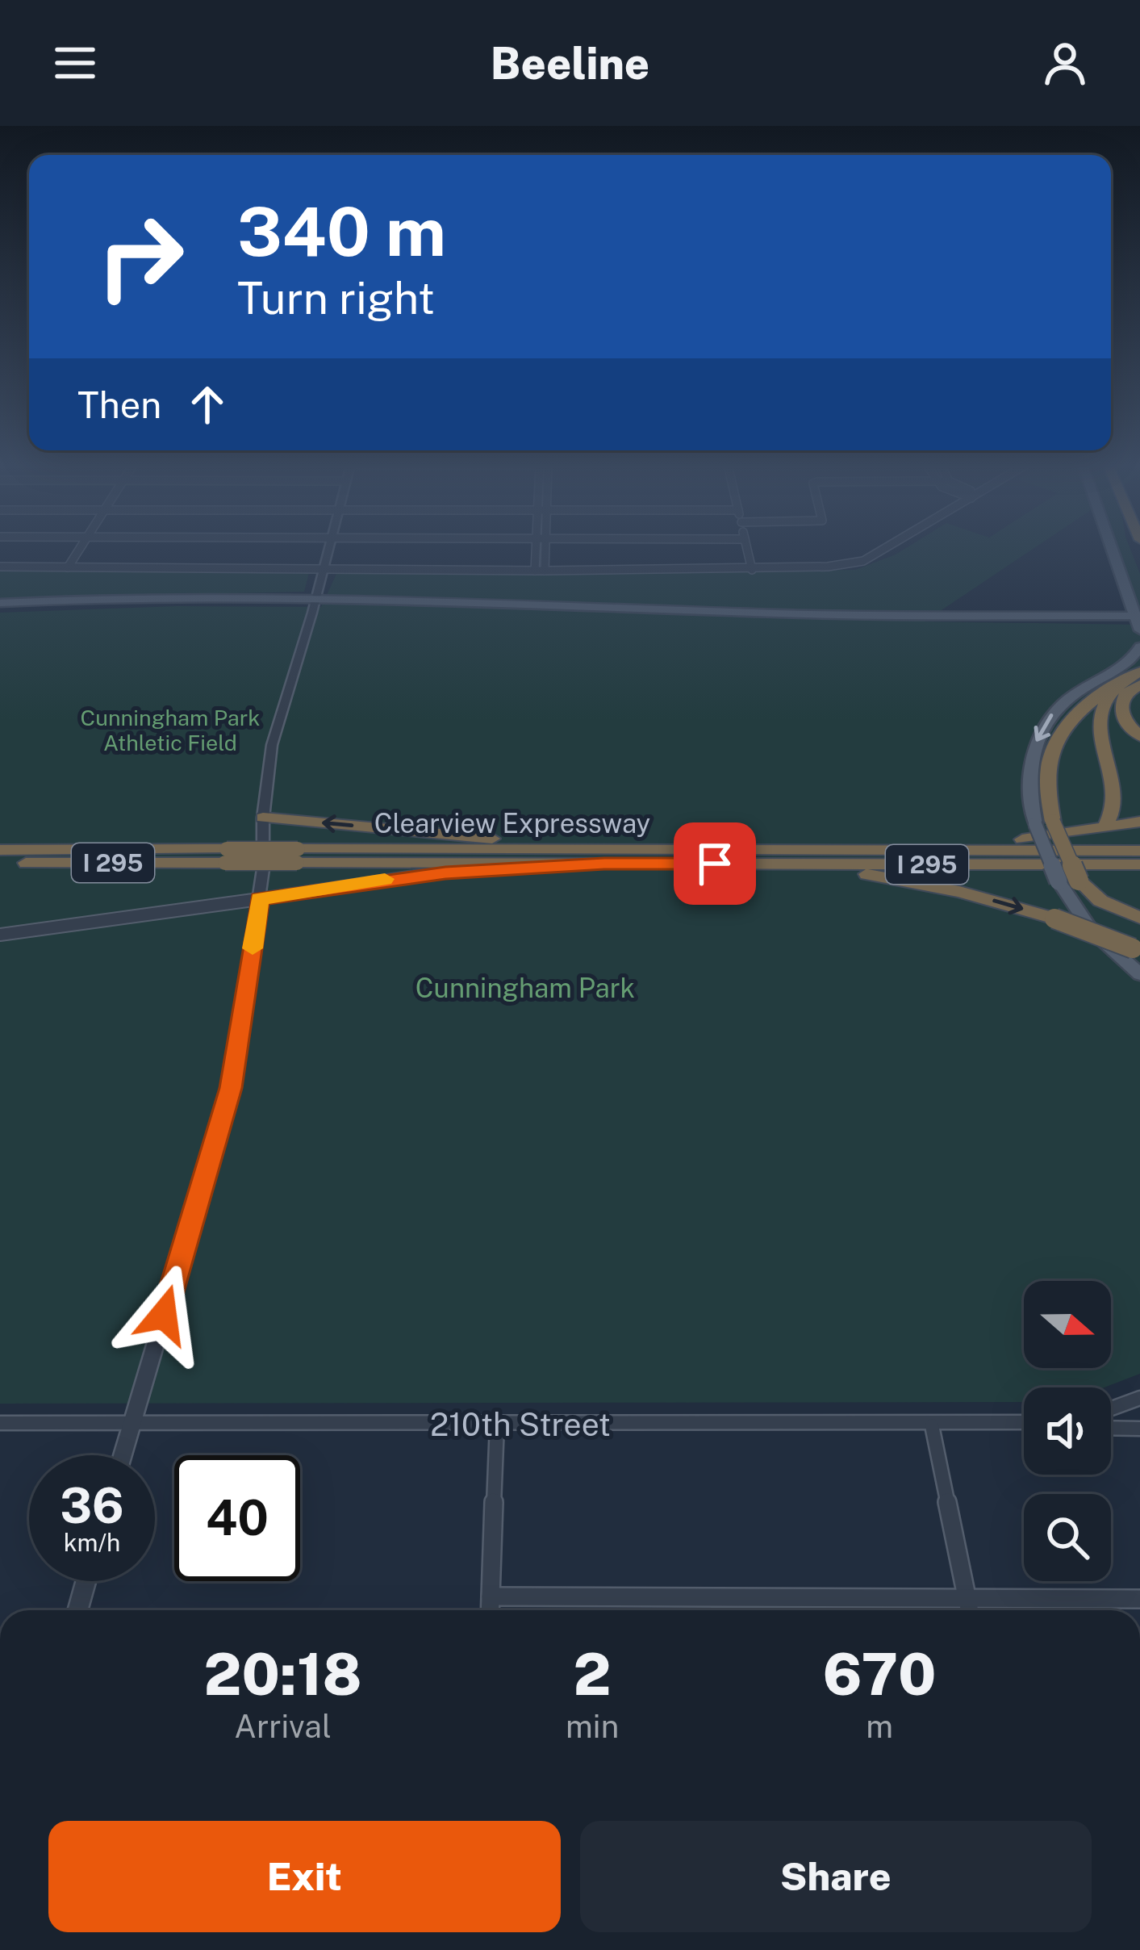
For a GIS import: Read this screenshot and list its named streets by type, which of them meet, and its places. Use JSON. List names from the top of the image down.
{
  "streets": {
    "highway": ["Clearview Expressway", "I 295"],
    "street": ["210th Street"]
  },
  "parks": ["Cunningham Park Athletic Field", "Cunningham Park"],
  "north": "right",
  "page": {
    "header": "Beeline",
    "turn": ["340 m", "Turn right"],
    "then": "Then",
    "speed": "36 km/h",
    "limit": "40",
    "eta": [
      "20:18",
      "Arrival",
      "2",
      "min",
      "670",
      "m"
    ],
    "buttons": ["Exit", "Share"]
  }
}
